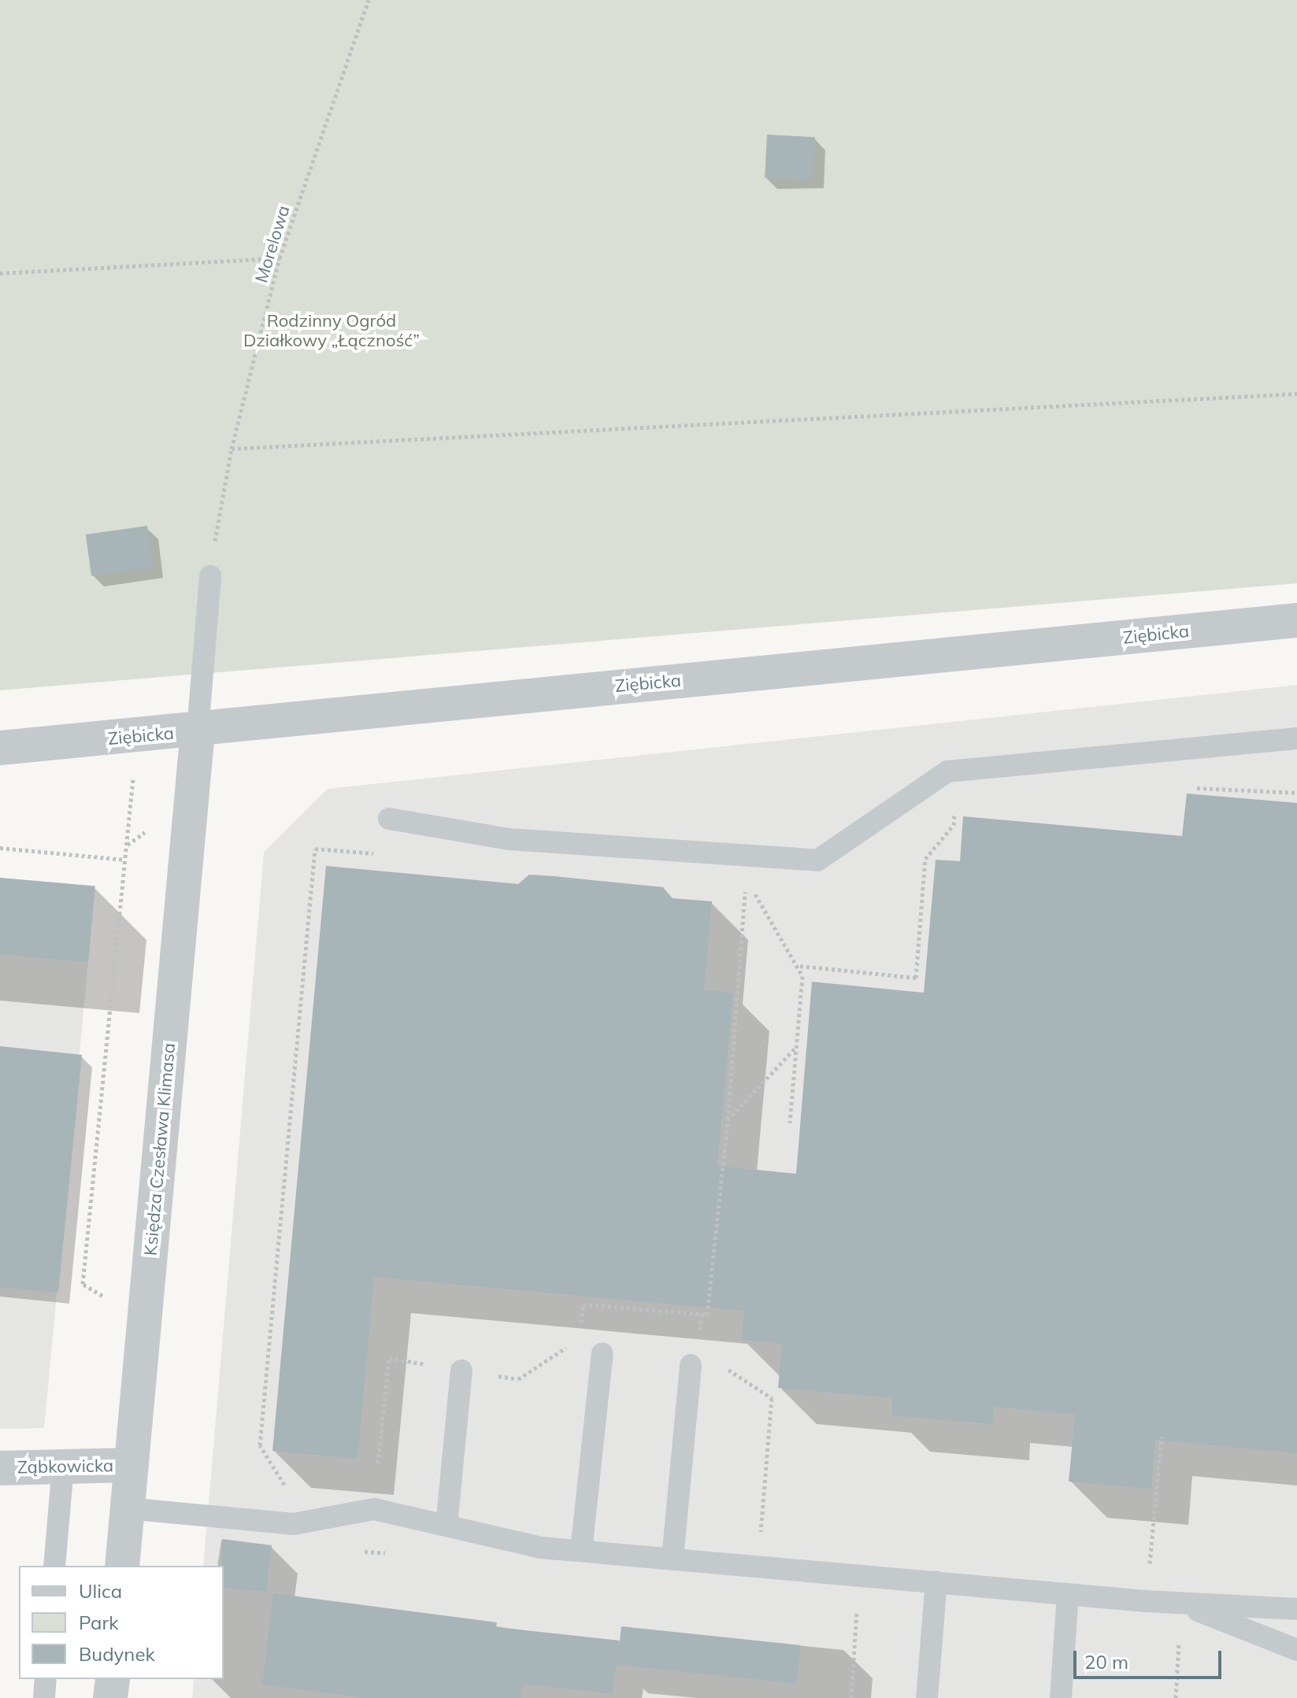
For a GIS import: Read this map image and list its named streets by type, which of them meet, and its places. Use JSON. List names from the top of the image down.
{
  "streets": {
    "street": ["Ziębicka", "Księdza Czesława Klimasa", "Ząbkowicka"],
    "path": ["Morelowa"]
  },
  "crossings": [
    ["Ziębicka", "Księdza Czesława Klimasa"],
    ["Księdza Czesława Klimasa", "Ząbkowicka"]
  ],
  "parks": ["Rodzinny Ogród Działkowy „Łączność”"],
  "legend": ["Ulica", "Park", "Budynek"],
  "scale_bar": "20 m"
}
